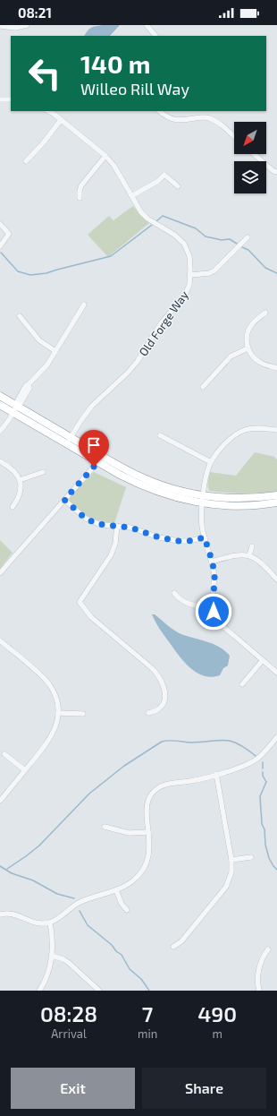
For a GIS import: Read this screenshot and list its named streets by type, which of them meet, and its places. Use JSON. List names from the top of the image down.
{
  "streets": {
    "street": ["Old Forge Way"]
  },
  "north": "bottom left",
  "page": {
    "status": "08:21",
    "turn": ["140 m", "Willeo Rill Way"],
    "eta": [
      "08:28",
      "Arrival",
      "7",
      "min",
      "490",
      "m"
    ],
    "buttons": ["Exit", "Share"]
  }
}
